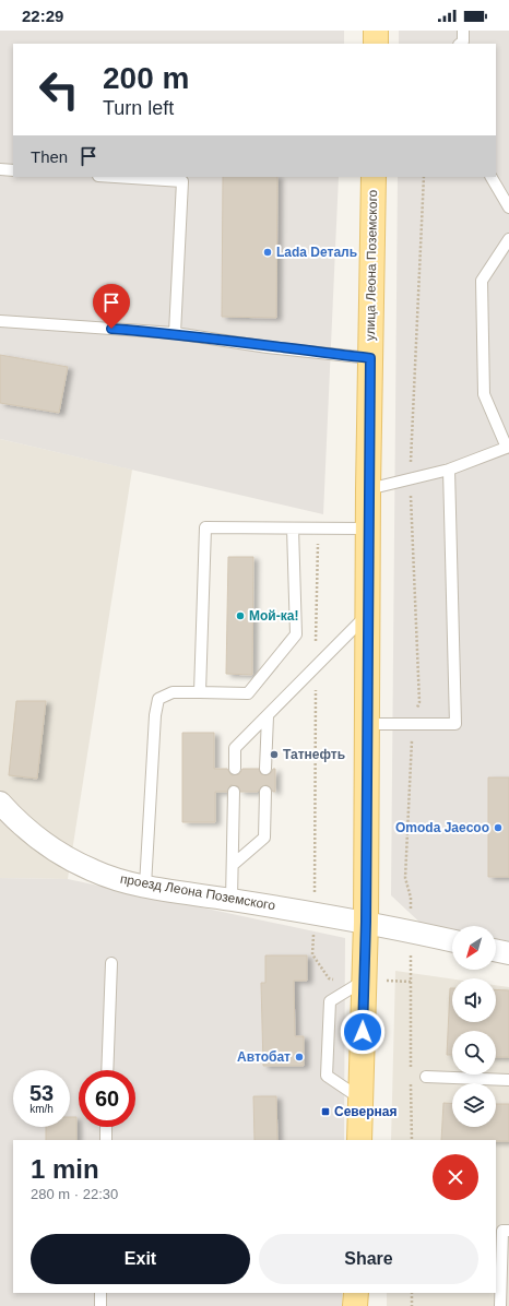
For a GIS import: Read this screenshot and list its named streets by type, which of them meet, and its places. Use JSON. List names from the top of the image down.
{
  "streets": {
    "main road": ["улица Леона Поземского"],
    "street": ["проезд Леона Поземского"]
  },
  "crossings": [
    ["улица Леона Поземского", "проезд Леона Поземского"]
  ],
  "places": {
    "other": [
      "Lada Dеталь",
      "Мой-ка!",
      "Татнефть",
      "Omoda Jaecoo",
      "Автобат"
    ],
    "transit": ["Северная"]
  },
  "north": "bottom left",
  "page": {
    "status": "22:29",
    "turn": ["200 m", "Turn left"],
    "then": "Then",
    "speed": "53 km/h",
    "limit": "60",
    "heading": ["1 min", "280 m · 22:30"],
    "buttons": ["Exit", "Share"]
  }
}
